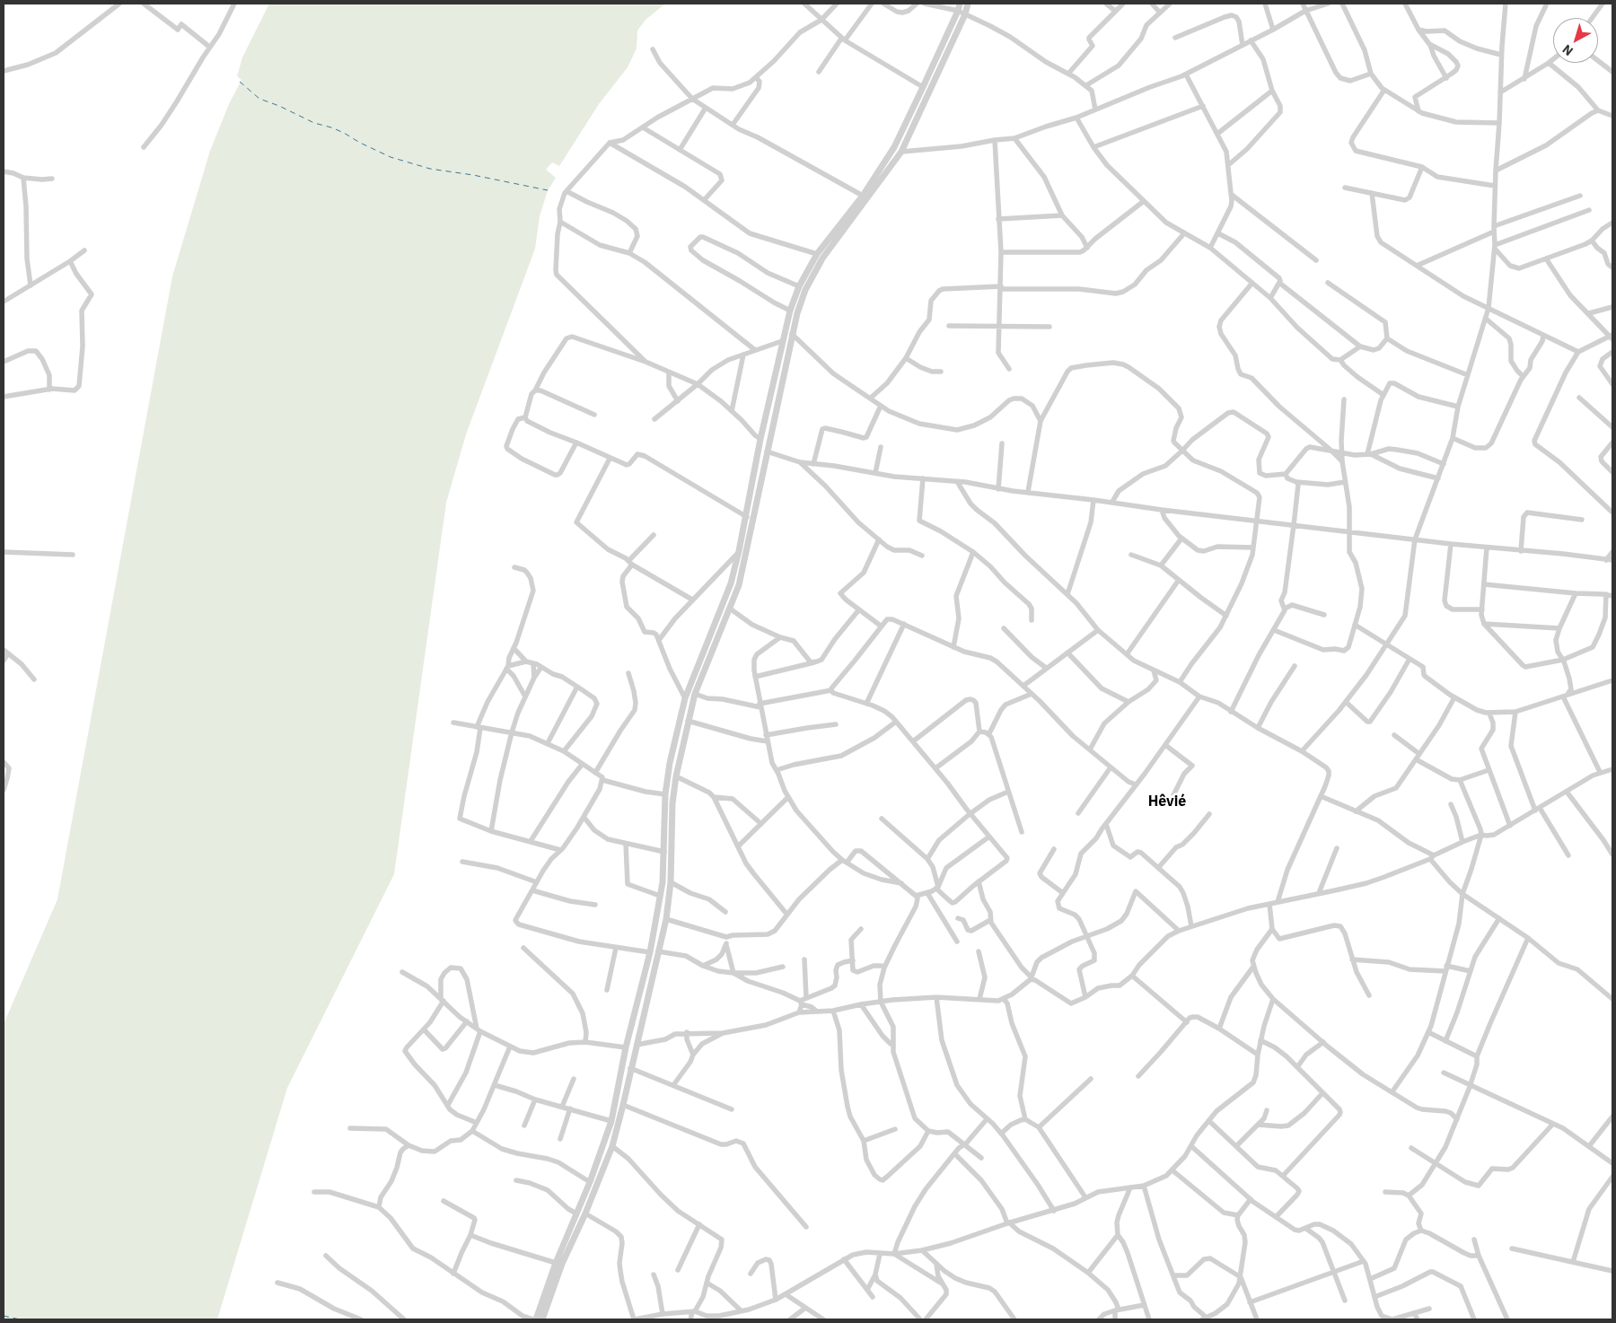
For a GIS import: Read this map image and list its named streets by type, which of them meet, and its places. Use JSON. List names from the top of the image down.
{
  "districts": ["Hêvié"],
  "north": "bottom left"
}
